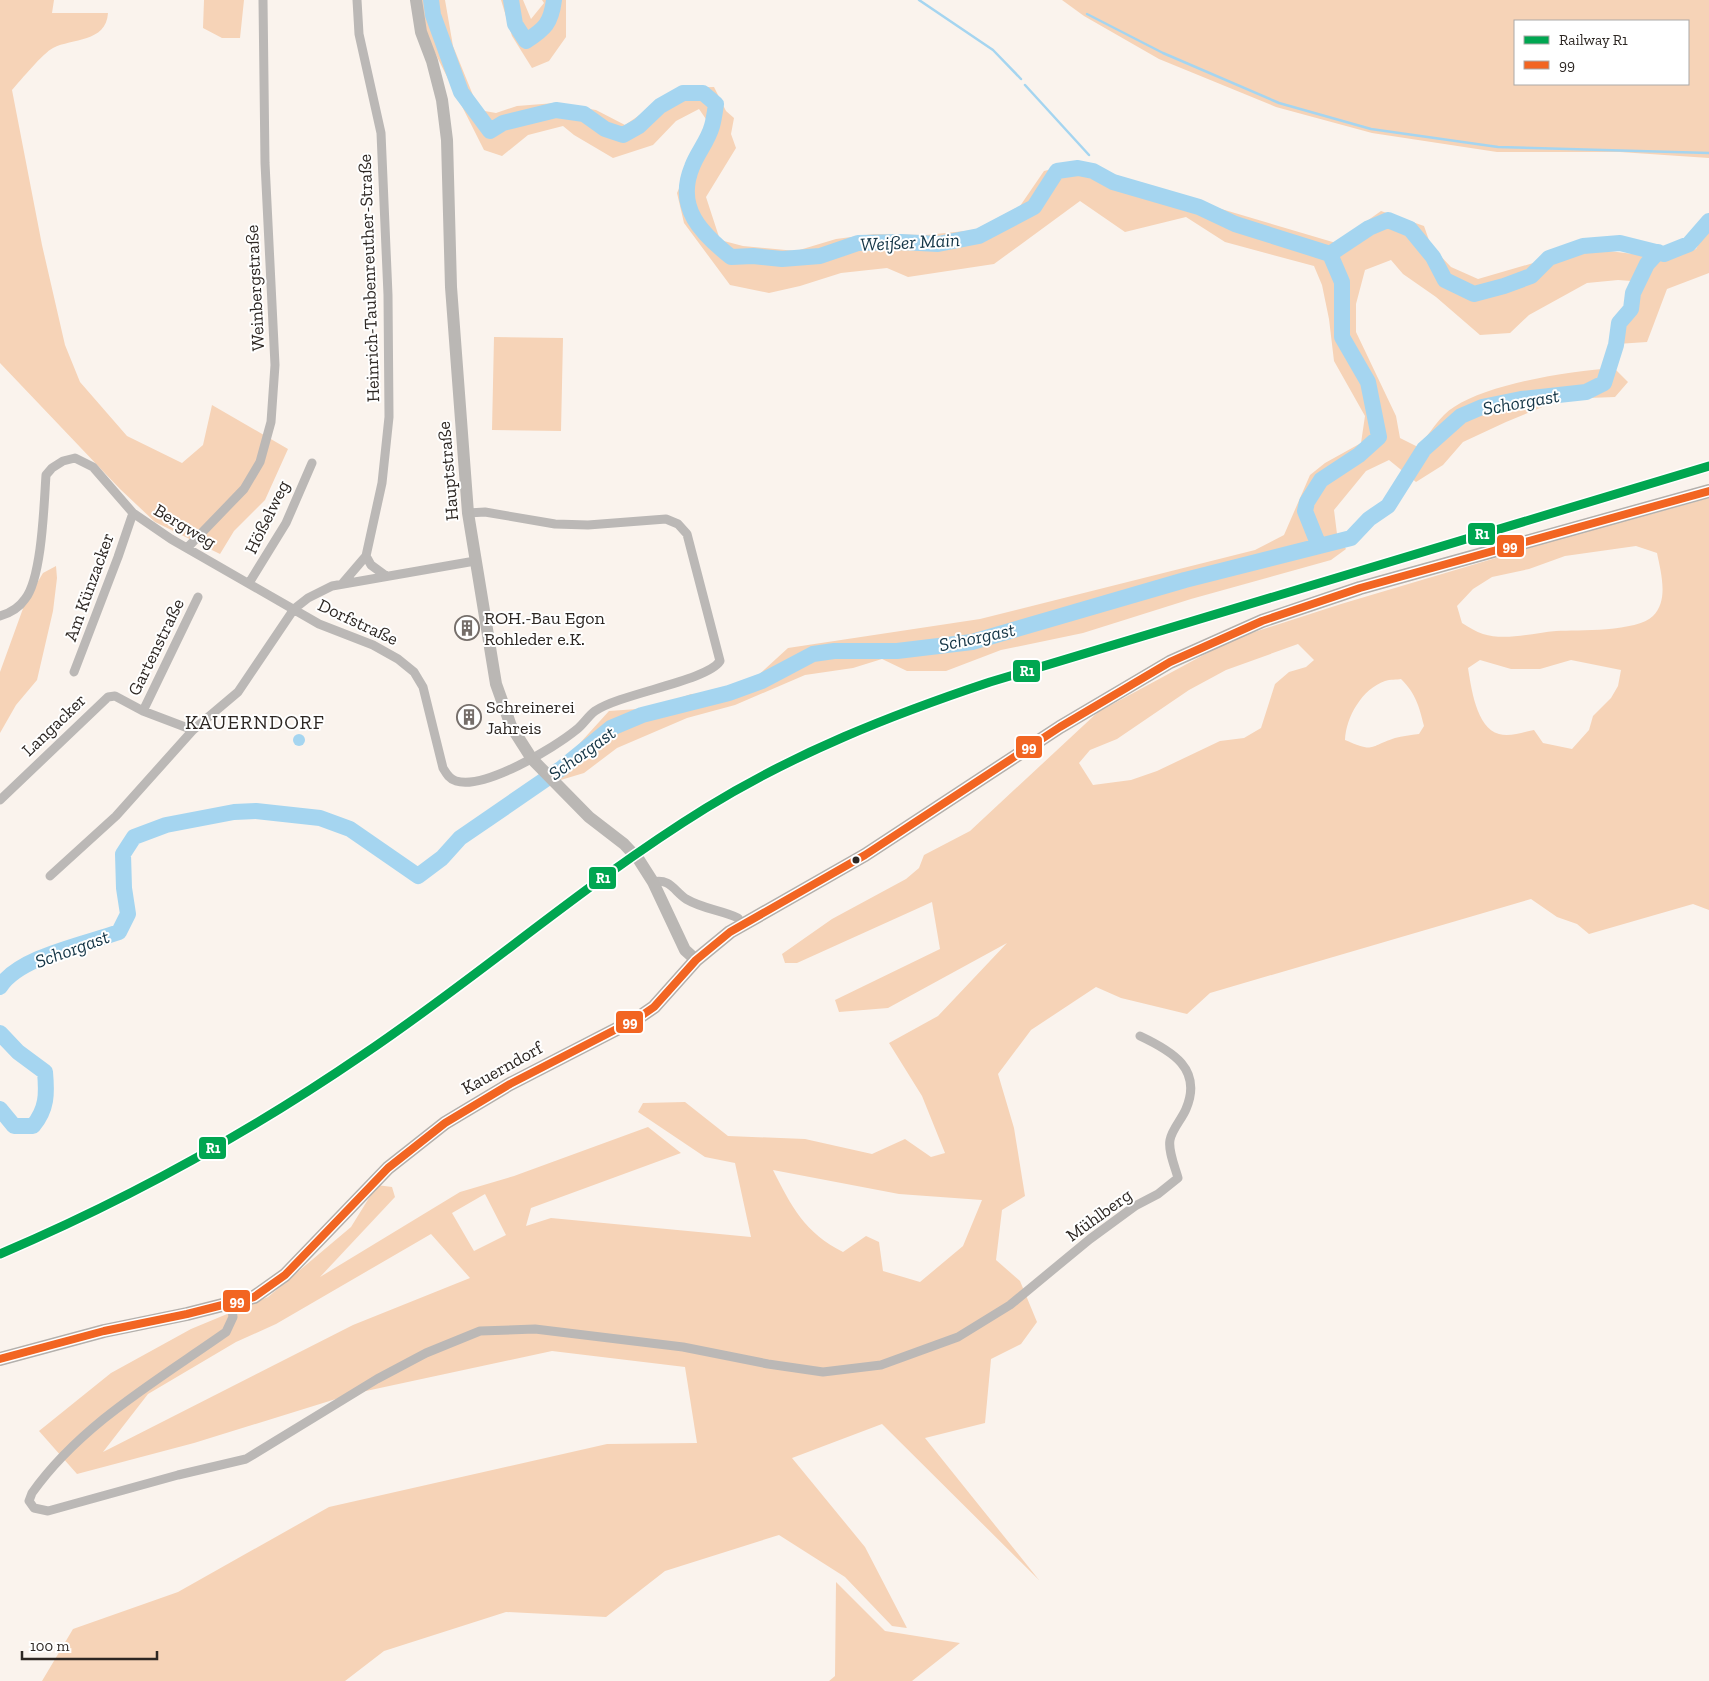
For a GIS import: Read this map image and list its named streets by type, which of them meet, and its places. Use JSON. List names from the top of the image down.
{
  "streets": {
    "main road": ["Hauptstraße", "Kauerndorf"],
    "street": [
      "Heinrich-Taubenreuther-Straße",
      "Weinbergstraße",
      "Hößelweg",
      "Bergweg",
      "Am Künzacker",
      "Dorfstraße",
      "Gartenstraße",
      "Langacker",
      "Mühlberg"
    ]
  },
  "crossings": [
    ["Weinbergstraße", "Bergweg"],
    ["Hauptstraße", "Dorfstraße"],
    ["Hauptstraße", "Kauerndorf"],
    ["Hößelweg", "Bergweg"],
    ["Bergweg", "Am Künzacker"],
    ["Bergweg", "Dorfstraße"],
    ["Gartenstraße", "Langacker"],
    ["Kauerndorf", "Mühlberg"]
  ],
  "districts": ["KAUERNDORF"],
  "water": ["Weißer Main", "Schorgast"],
  "places": {
    "building": ["ROH.-Bau Egon Rohleder e.K.", "Schreinerei Jahreis"]
  },
  "lines": ["rail line R1", "transit line 99"],
  "legend": ["Railway R1", "99"],
  "scale_bar": "100 m"
}
